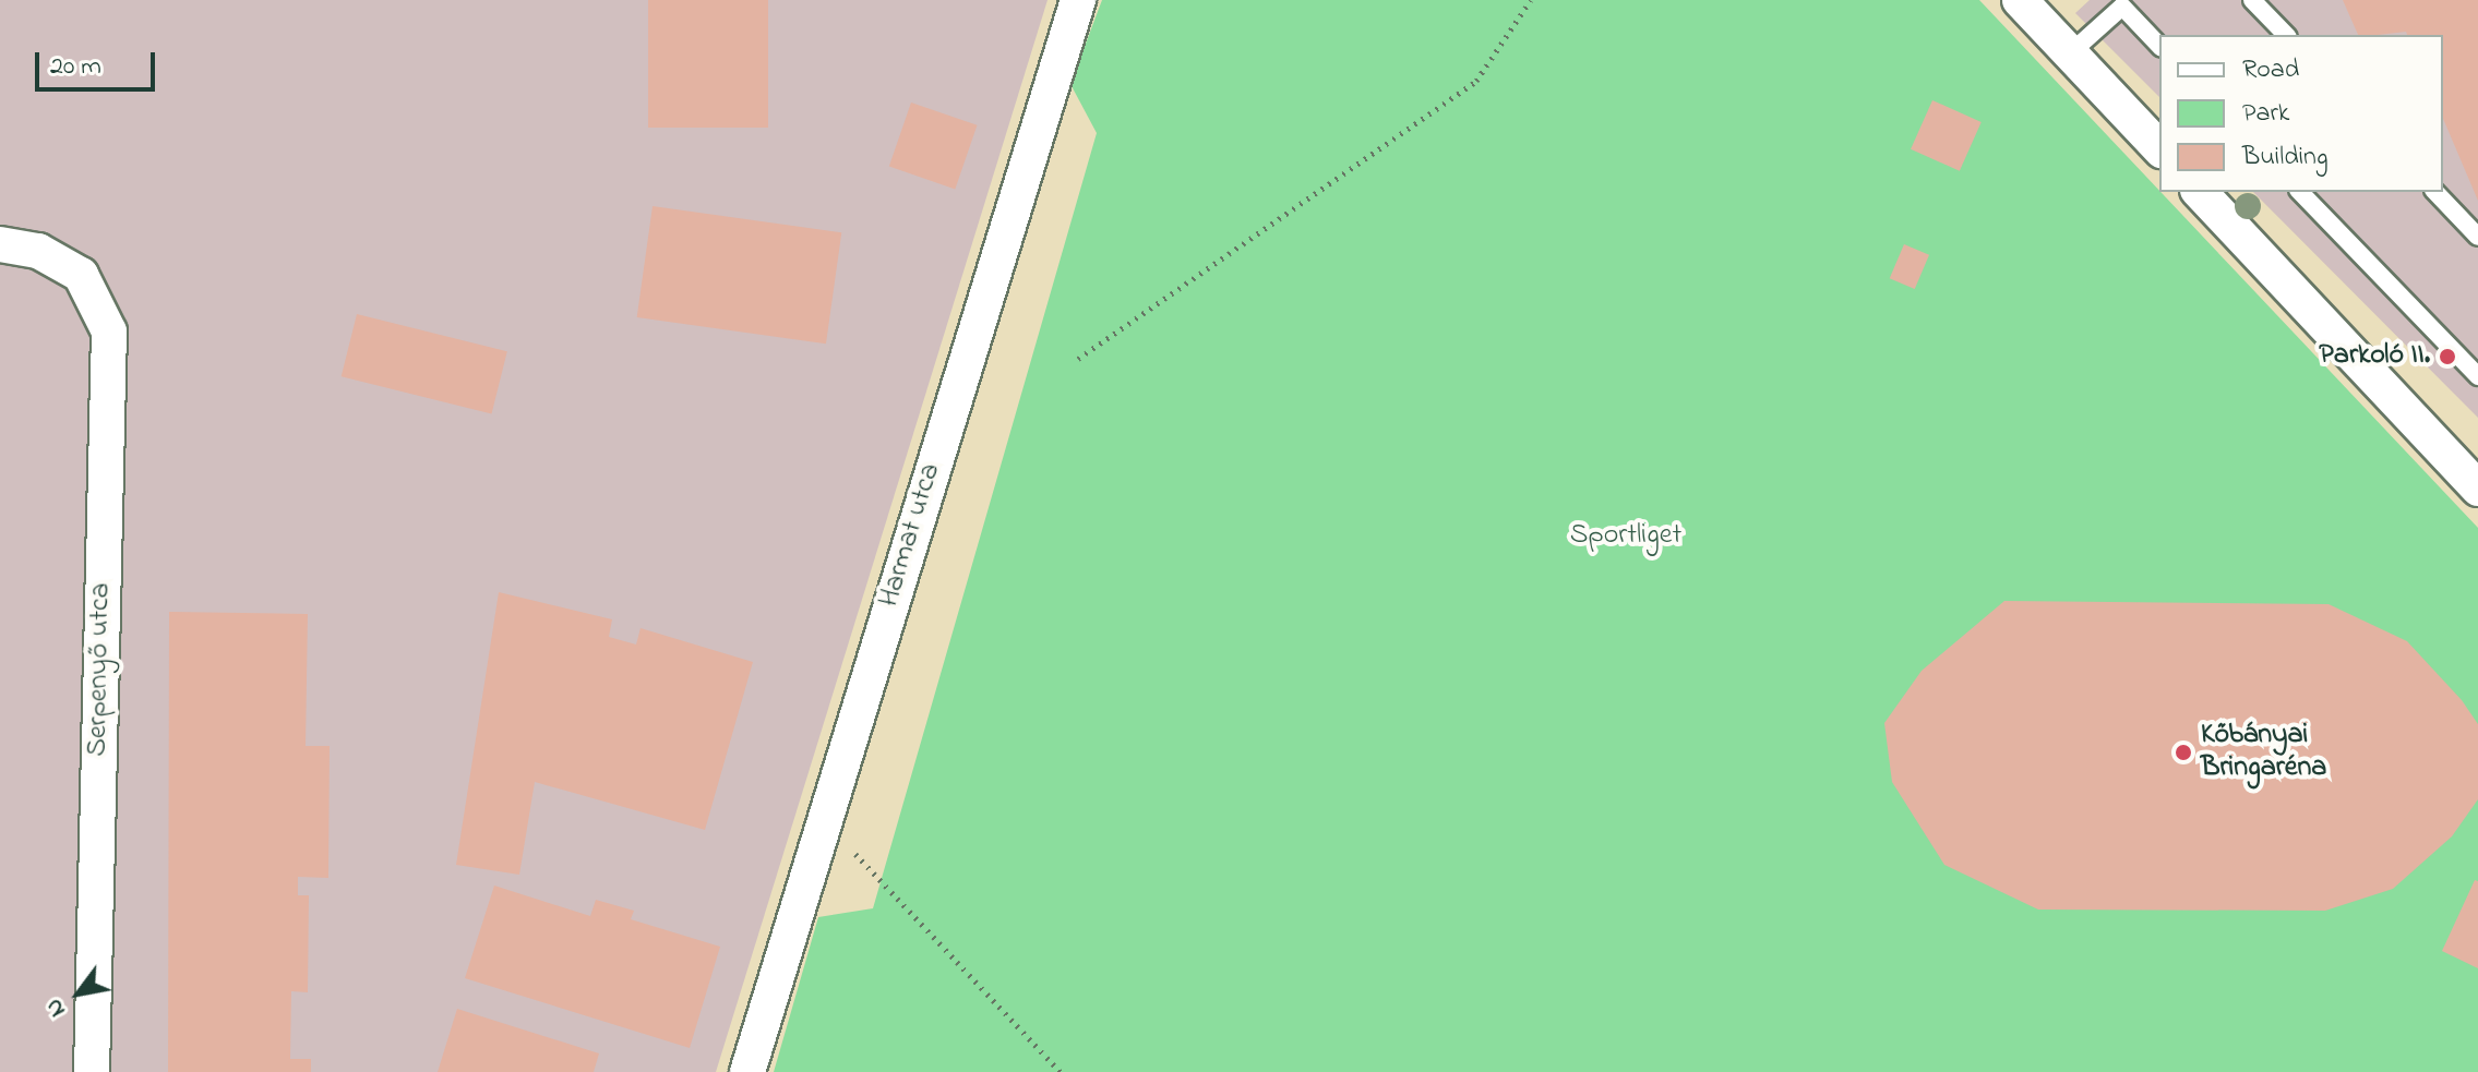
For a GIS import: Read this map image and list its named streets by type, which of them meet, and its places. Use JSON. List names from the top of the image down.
{
  "streets": {
    "street": ["Harmat utca", "Serpenyő utca"]
  },
  "parks": ["Sportliget"],
  "places": ["Parkoló II.", "Kőbányai Bringaréna"],
  "legend": ["Road", "Park", "Building"],
  "scale_bar": "20 m",
  "north": "bottom left"
}
